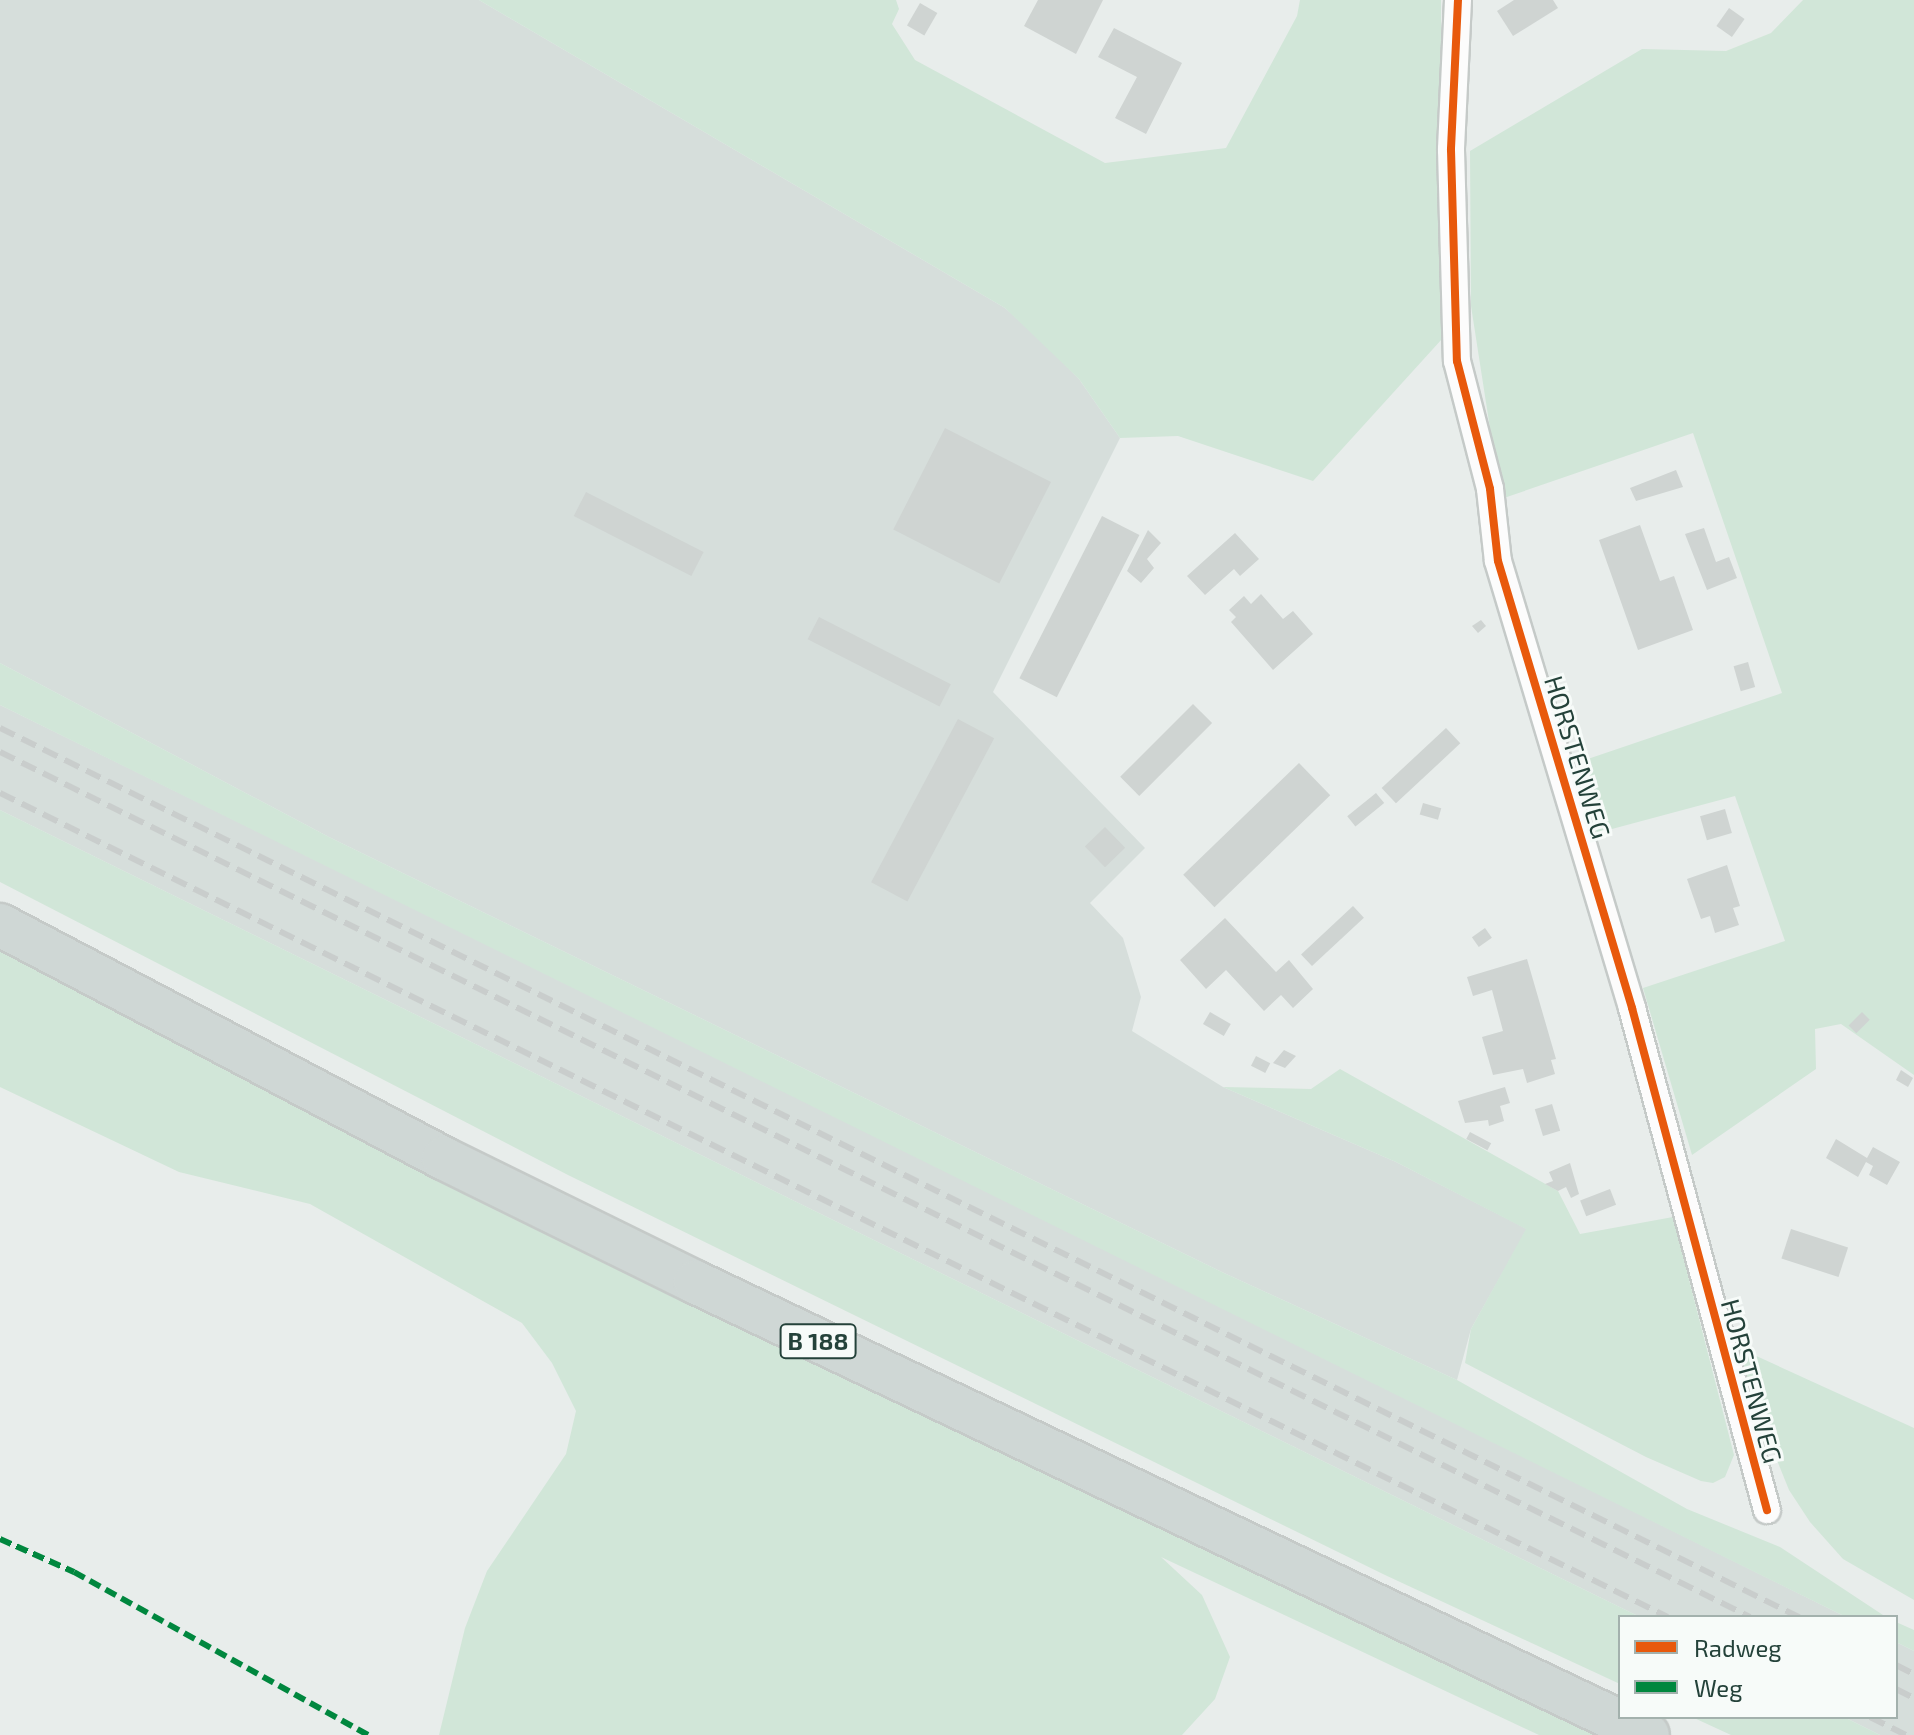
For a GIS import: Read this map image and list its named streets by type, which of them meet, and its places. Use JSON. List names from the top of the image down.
{
  "streets": {
    "main road": ["B 188"],
    "street": ["HORSTENWEG"]
  },
  "legend": ["Radweg", "Weg"]
}
